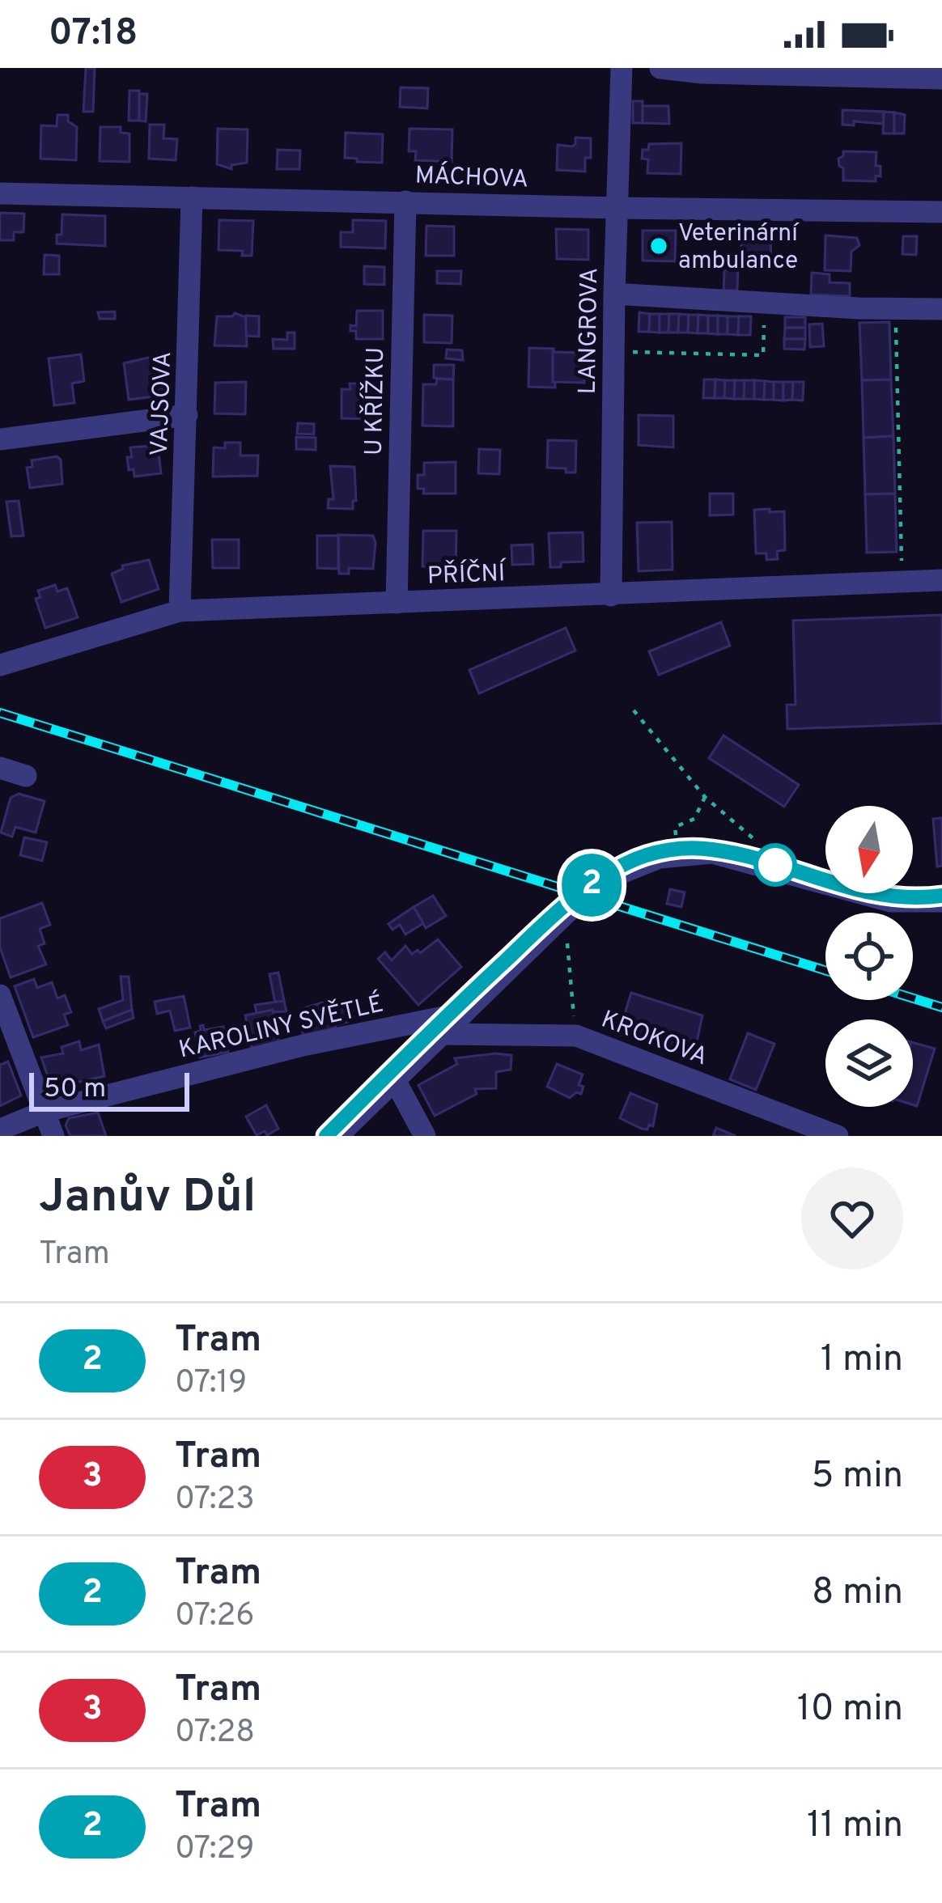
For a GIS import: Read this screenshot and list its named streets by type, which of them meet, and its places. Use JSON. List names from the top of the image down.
{
  "streets": {
    "street": [
      "MÁCHOVA",
      "LANGROVA",
      "U KŘÍŽKU",
      "VAJSOVA",
      "PŘÍČNÍ",
      "KAROLINY SVĚTLÉ",
      "KROKOVA"
    ]
  },
  "crossings": [
    ["MÁCHOVA", "LANGROVA"],
    ["MÁCHOVA", "U KŘÍŽKU"],
    ["MÁCHOVA", "VAJSOVA"],
    ["LANGROVA", "PŘÍČNÍ"],
    ["U KŘÍŽKU", "PŘÍČNÍ"],
    ["VAJSOVA", "PŘÍČNÍ"]
  ],
  "places": ["Veterinární ambulance"],
  "lines": ["tram line 2"],
  "scale_bar": "50 m",
  "north": "bottom",
  "page": {
    "status": "07:18",
    "on_map": "2",
    "scale": "50 m",
    "heading": ["Janův Důl", "Tram"],
    "list": [
      {
        "mark": "2",
        "name": "Tram",
        "note": "07:19",
        "value": "1 min"
      },
      {
        "mark": "3",
        "name": "Tram",
        "note": "07:23",
        "value": "5 min"
      },
      {
        "mark": "2",
        "name": "Tram",
        "note": "07:26",
        "value": "8 min"
      },
      {
        "mark": "3",
        "name": "Tram",
        "note": "07:28",
        "value": "10 min"
      },
      {
        "mark": "2",
        "name": "Tram",
        "note": "07:29",
        "value": "11 min"
      }
    ]
  }
}
